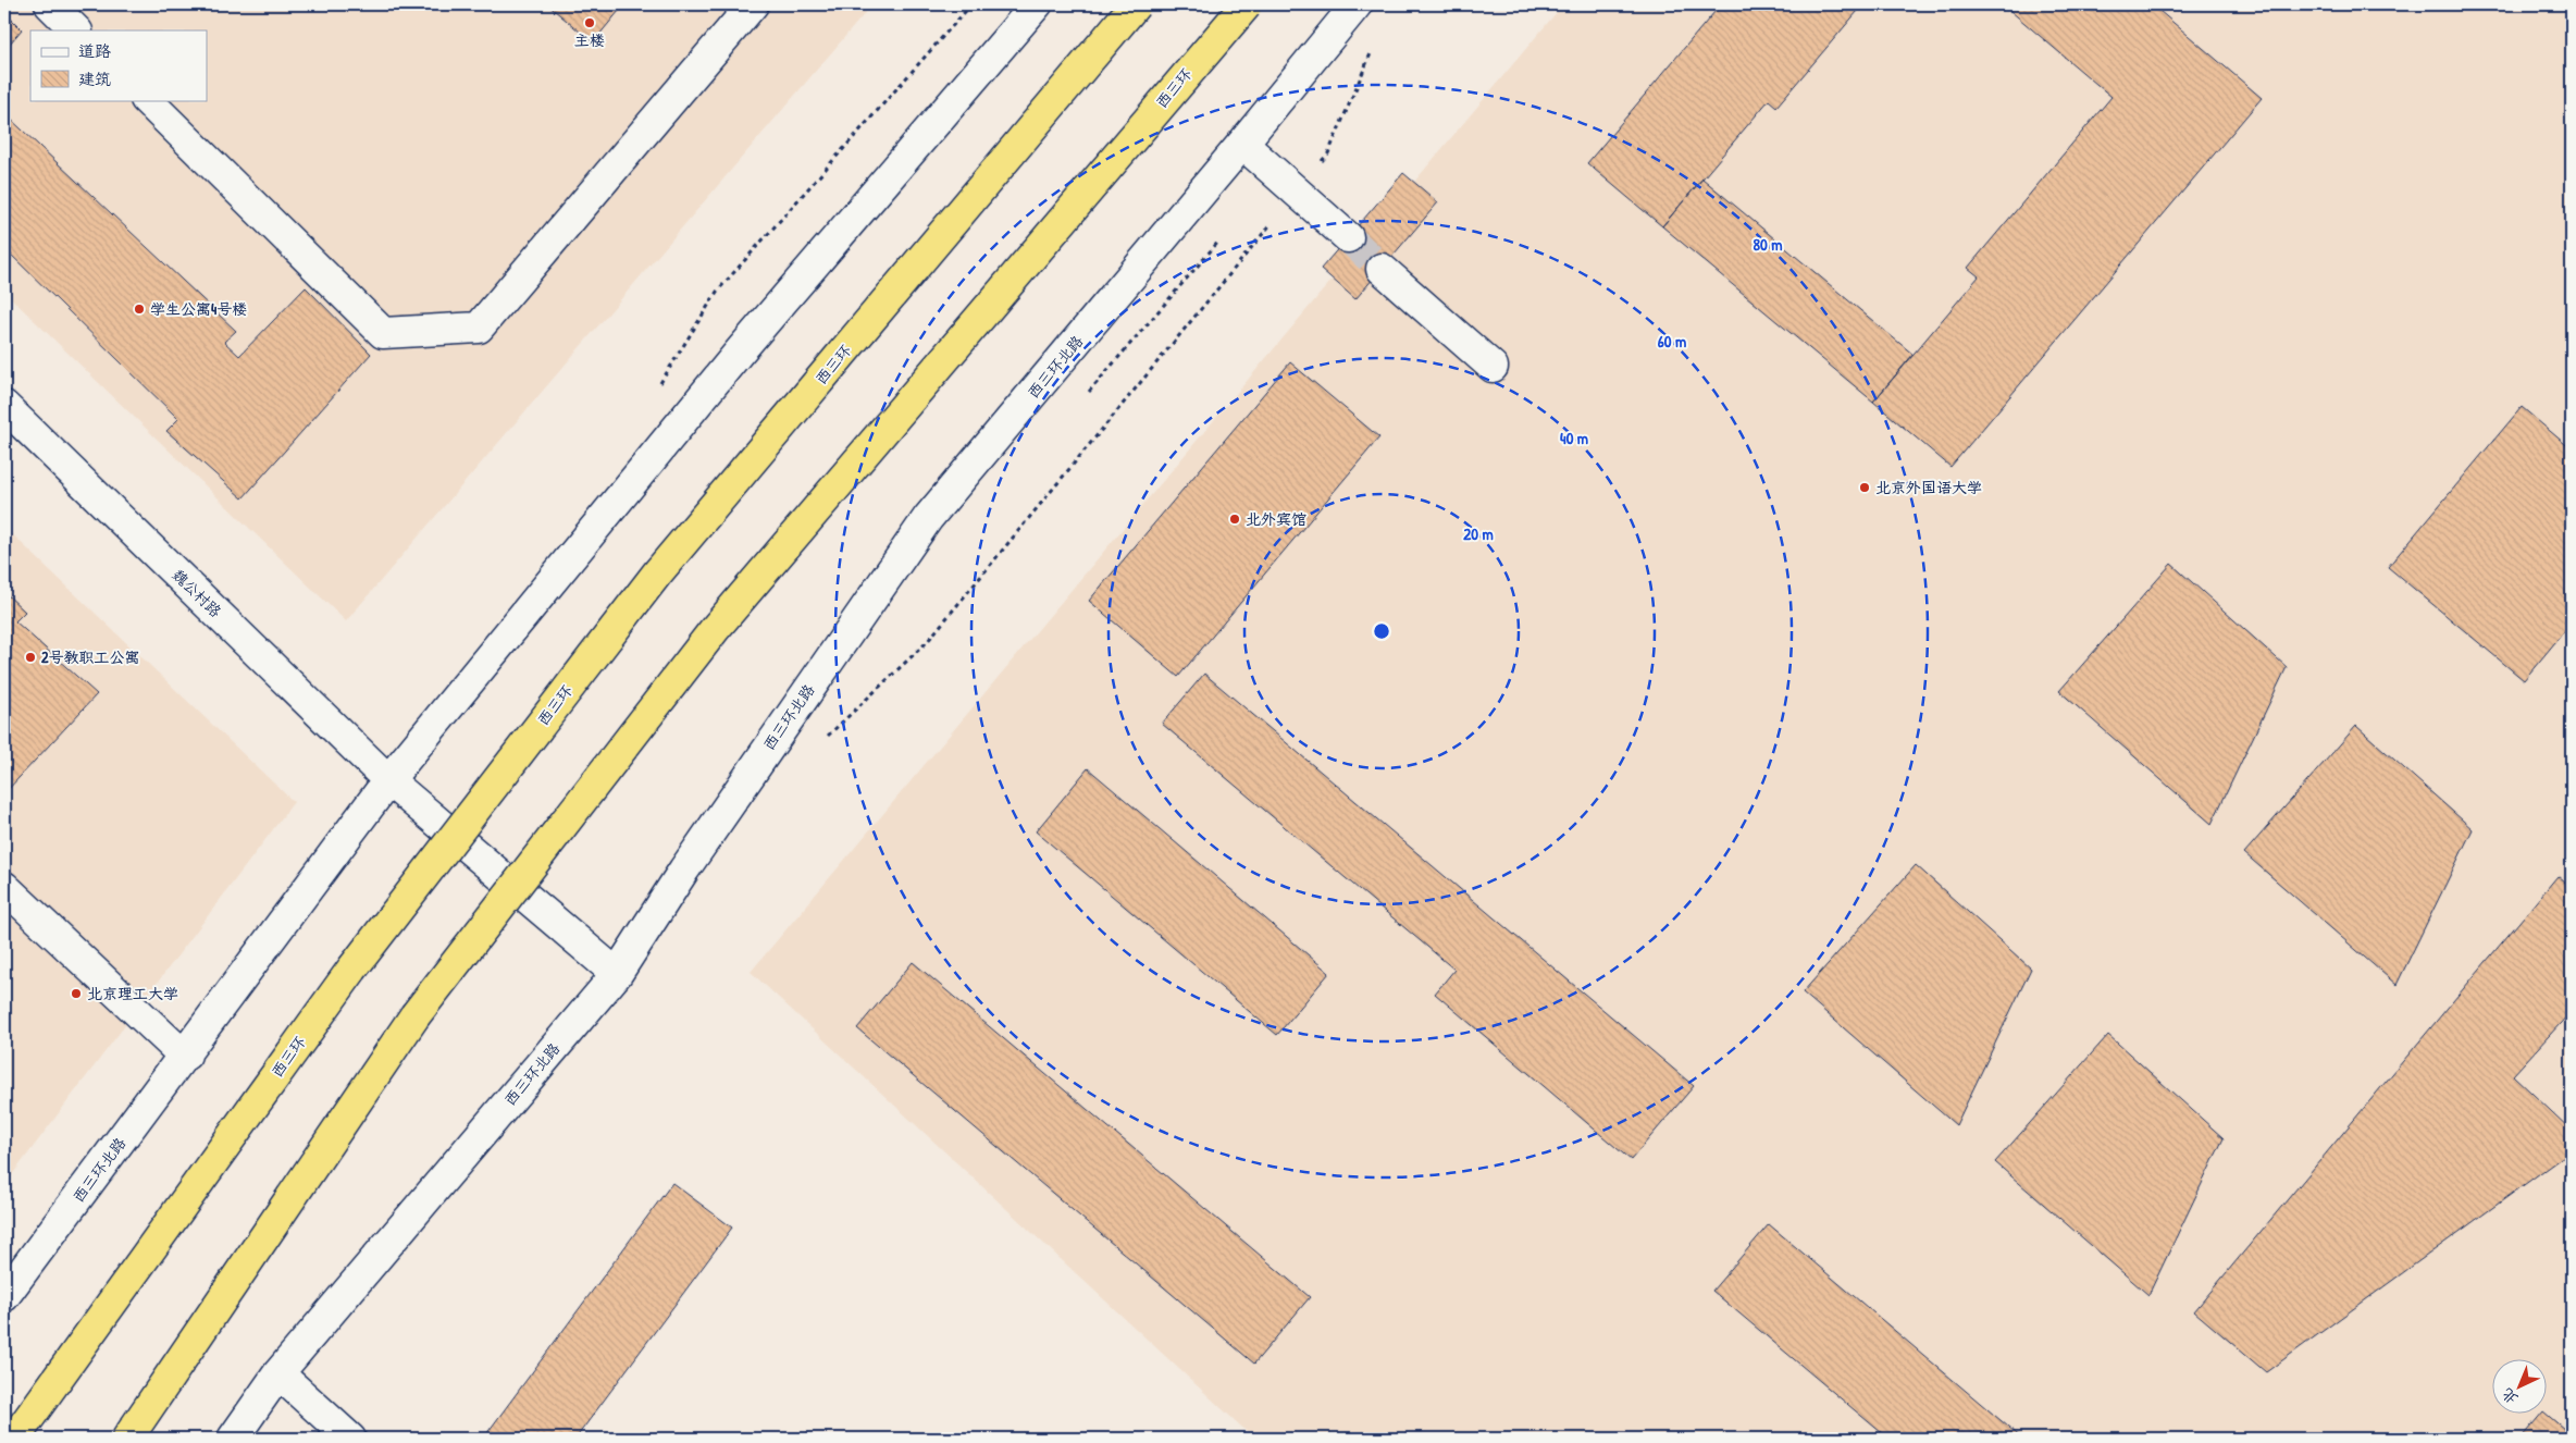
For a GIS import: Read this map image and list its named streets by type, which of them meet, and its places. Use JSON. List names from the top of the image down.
{
  "streets": {
    "highway": ["西三环"],
    "street": ["西三环北路", "魏公村路"]
  },
  "crossings": [
    ["西三环北路", "魏公村路"]
  ],
  "places": [
    "主楼",
    "学生公寓4号楼",
    "北京外国语大学",
    "北外宾馆",
    "2号教职工公寓",
    "北京理工大学"
  ],
  "legend": ["道路", "建筑"],
  "north": "bottom left",
  "rings": [
    "80 m",
    "60 m",
    "40 m",
    "20 m"
  ]
}
